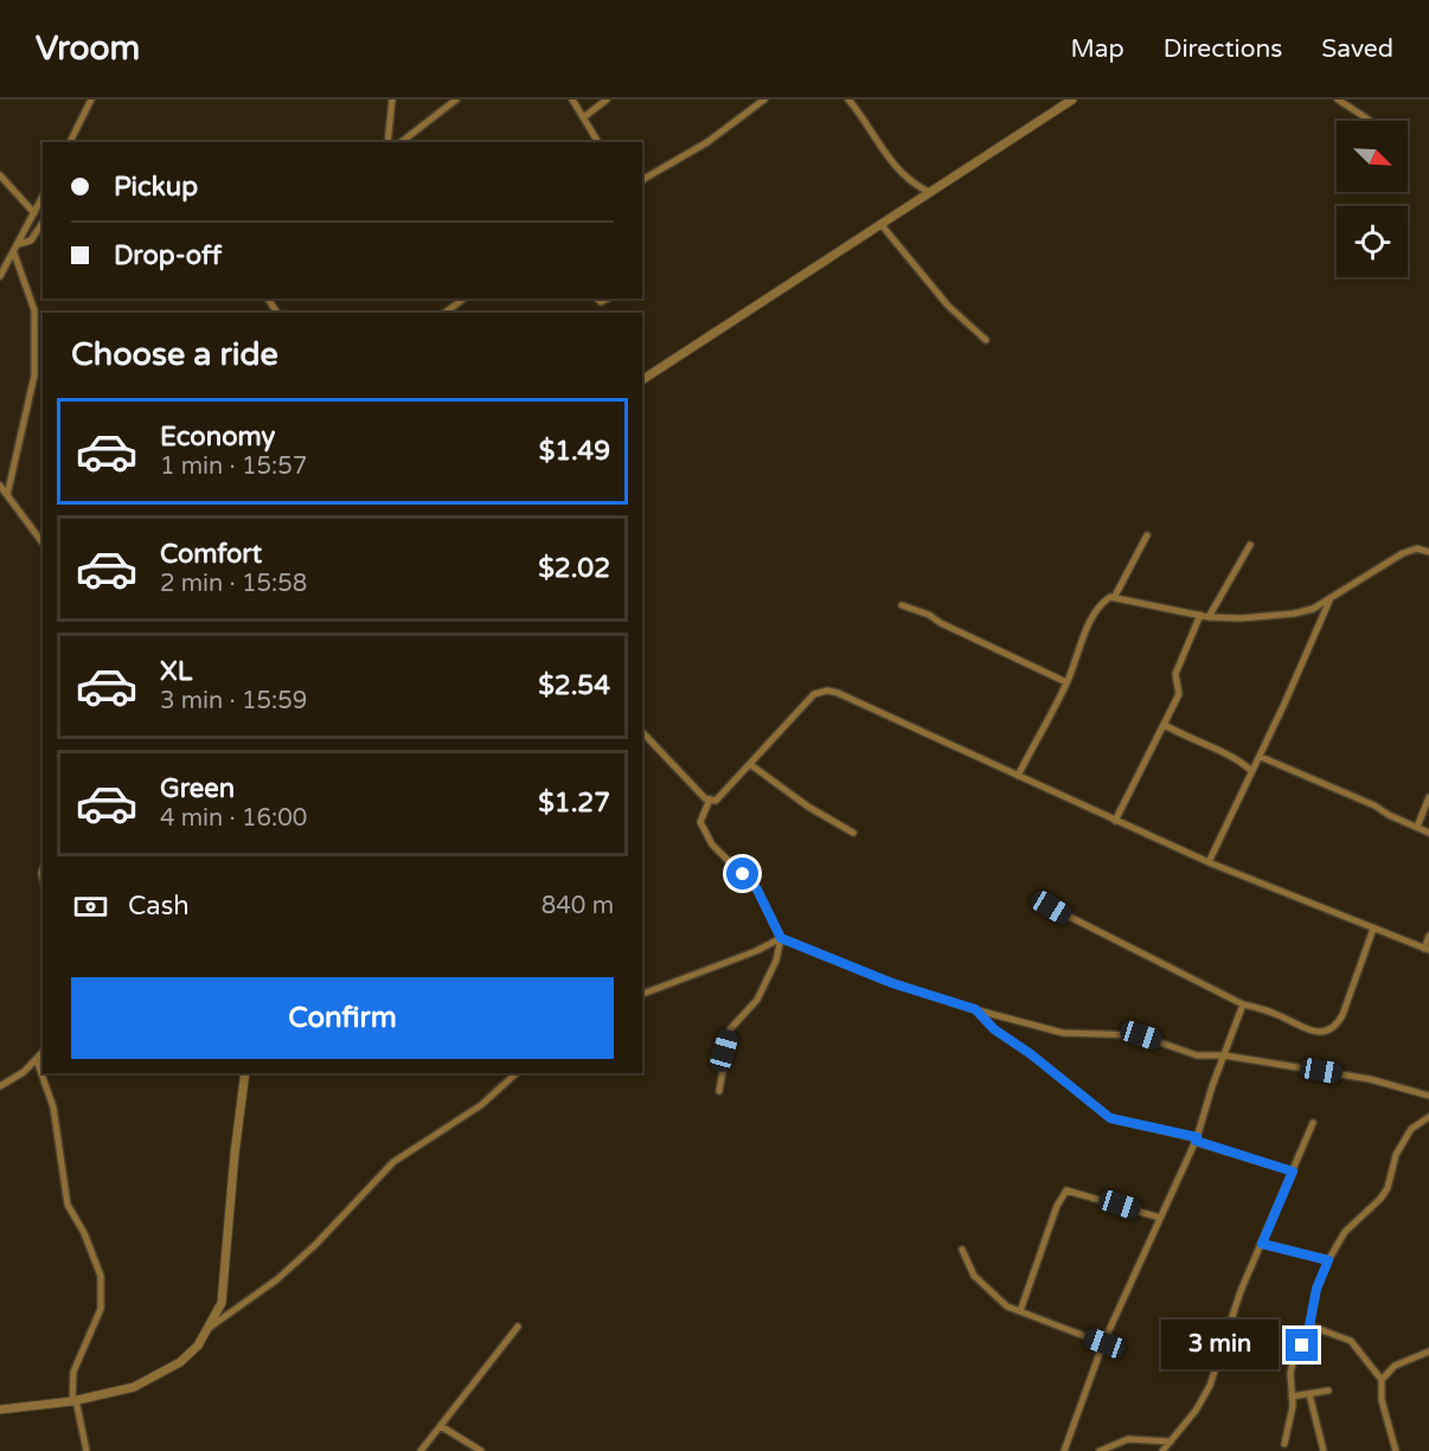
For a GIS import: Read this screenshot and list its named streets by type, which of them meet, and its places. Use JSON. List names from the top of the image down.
{
  "north": "bottom right",
  "page": {
    "header": "Vroom",
    "nav": ["Map", "Directions", "Saved"],
    "banner": ["Pickup", "Drop-off"],
    "heading": "Choose a ride",
    "list": [
      {
        "name": "Economy",
        "note": "1 min · 15:57",
        "value": "$1.49"
      },
      {
        "name": "Comfort",
        "note": "2 min · 15:58",
        "value": "$2.02"
      },
      {
        "name": "XL",
        "note": "3 min · 15:59",
        "value": "$2.54"
      },
      {
        "name": "Green",
        "note": "4 min · 16:00",
        "value": "$1.27"
      }
    ],
    "pay": ["Cash", "840 m"],
    "buttons": "Confirm",
    "bubble": "3 min"
  }
}
